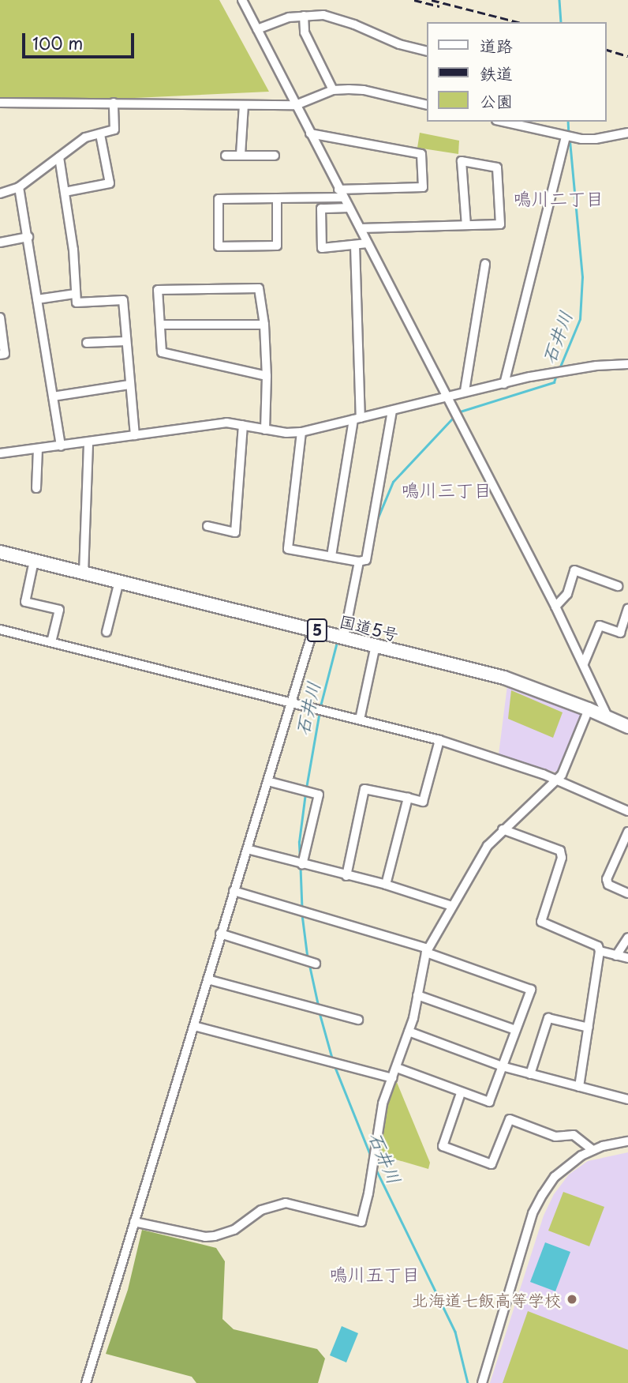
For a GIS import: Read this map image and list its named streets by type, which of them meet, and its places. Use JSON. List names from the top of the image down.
{
  "streets": {
    "highway": ["国道5号", "5"]
  },
  "districts": ["鳴川二丁目", "鳴川三丁目", "鳴川五丁目"],
  "water": ["石井川"],
  "places": ["北海道七飯高等学校"],
  "legend": ["道路", "鉄道", "公園"],
  "scale_bar": "100 m"
}
